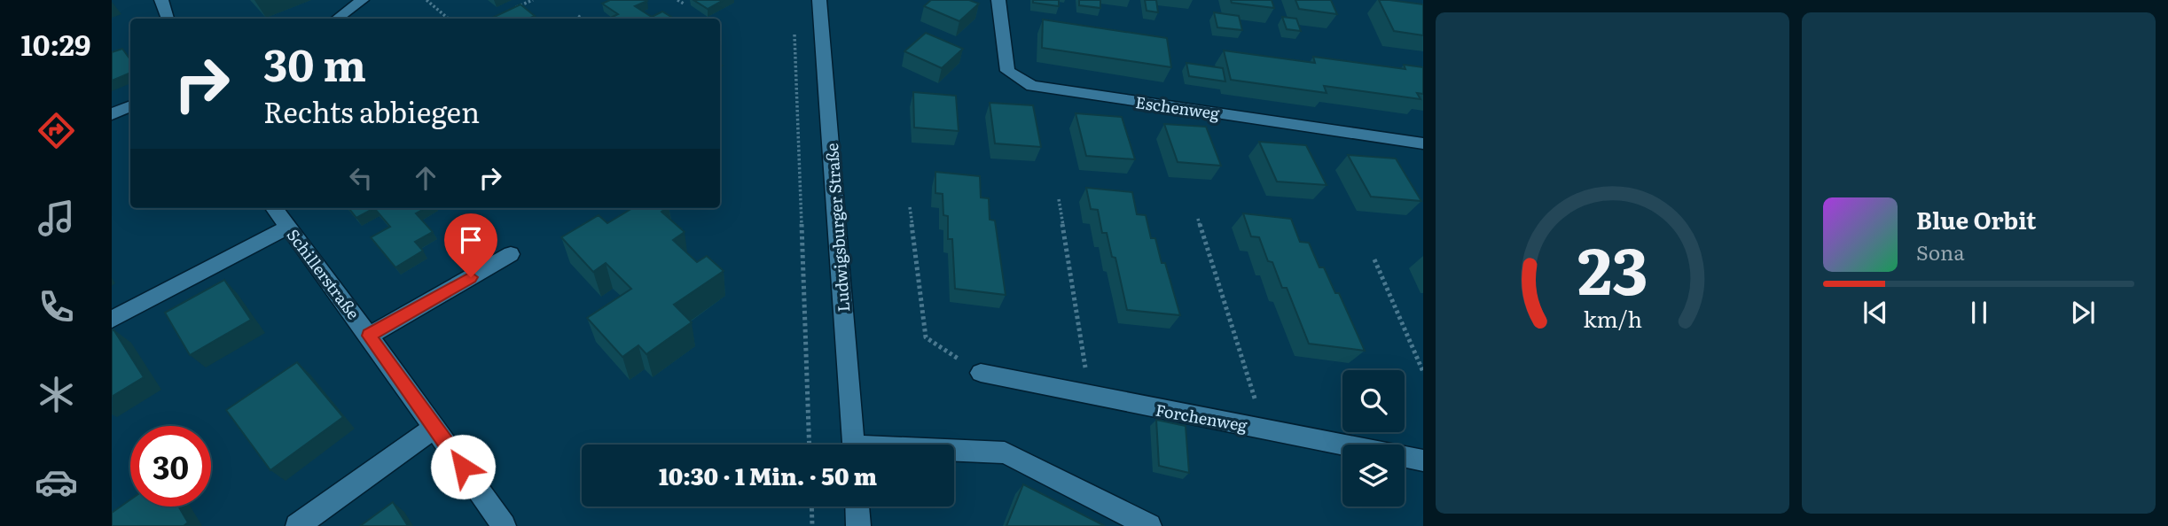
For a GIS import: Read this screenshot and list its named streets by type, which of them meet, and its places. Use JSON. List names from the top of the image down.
{
  "streets": {
    "street": [
      "Eschenweg",
      "Ludwigsburger Straße",
      "Schillerstraße",
      "Forchenweg"
    ]
  },
  "page": {
    "tabs": "10:29",
    "turn": ["30 m", "Rechts abbiegen"],
    "song": ["Blue Orbit", "Sona"],
    "limit": "30",
    "trip": "10:30 · 1 Min. · 50 m",
    "gauge": ["23", "km/h"]
  }
}
